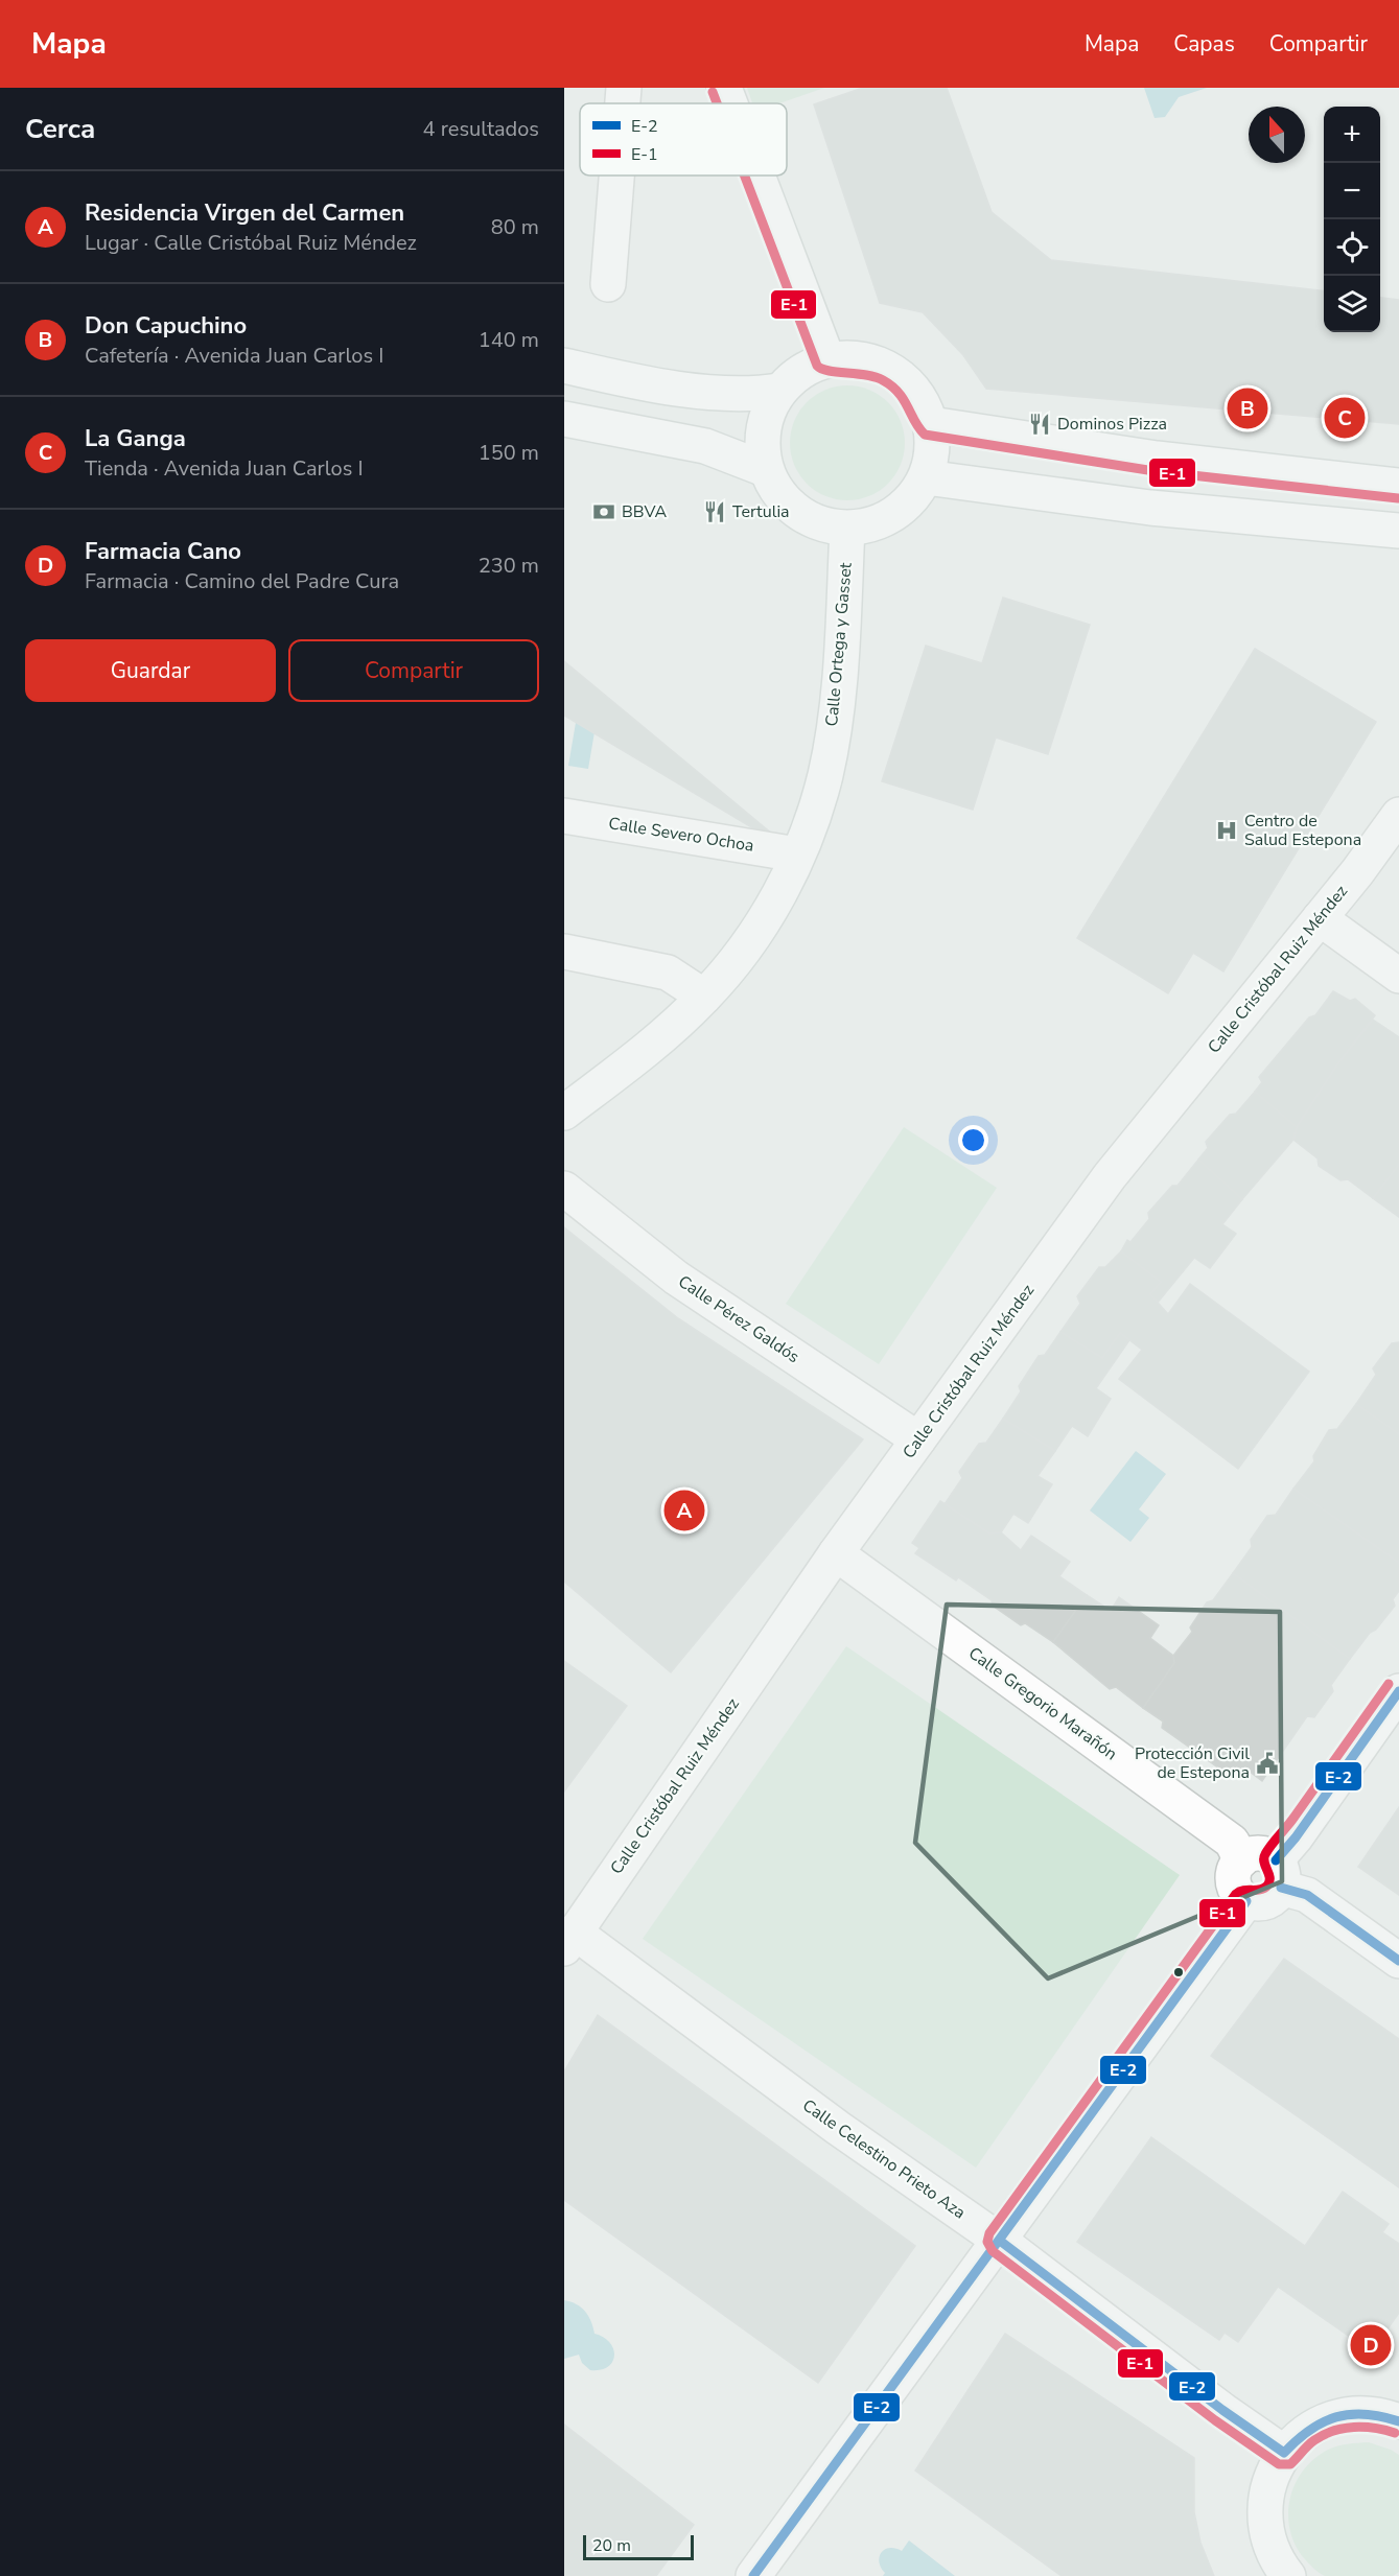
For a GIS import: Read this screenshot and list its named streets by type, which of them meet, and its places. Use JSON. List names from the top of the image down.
{
  "streets": {
    "street": [
      "Calle Ortega y Gasset",
      "Calle Severo Ochoa",
      "Calle Cristóbal Ruiz Méndez",
      "Calle Pérez Galdós",
      "Calle Gregorio Marañón",
      "Calle Celestino Prieto Aza"
    ]
  },
  "crossings": [
    ["Calle Ortega y Gasset", "Calle Severo Ochoa"],
    ["Calle Cristóbal Ruiz Méndez", "Calle Pérez Galdós"],
    ["Calle Cristóbal Ruiz Méndez", "Calle Gregorio Marañón"],
    ["Calle Cristóbal Ruiz Méndez", "Calle Celestino Prieto Aza"]
  ],
  "places": {
    "restaurant": ["Dominos Pizza", "Tertulia"],
    "bank": ["BBVA"],
    "hospital": ["Centro de Salud Estepona"],
    "public building": ["Protección Civil de Estepona"]
  },
  "lines": ["transit line E-1", "transit line E-2"],
  "legend": ["E-2", "E-1"],
  "scale_bar": "20 m",
  "north": "top",
  "page": {
    "header": "Mapa",
    "nav": ["Mapa", "Capas", "Compartir"],
    "heading": ["Cerca", "4 resultados"],
    "map_buttons": ["+", "−"],
    "list": [
      {
        "mark": "A",
        "name": "Residencia Virgen del Carmen",
        "note": "Lugar · Calle Cristóbal Ruiz Méndez",
        "value": "80 m"
      },
      {
        "mark": "B",
        "name": "Don Capuchino",
        "note": "Cafetería · Avenida Juan Carlos I",
        "value": "140 m"
      },
      {
        "mark": "C",
        "name": "La Ganga",
        "note": "Tienda · Avenida Juan Carlos I",
        "value": "150 m"
      },
      {
        "mark": "D",
        "name": "Farmacia Cano",
        "note": "Farmacia · Camino del Padre Cura",
        "value": "230 m"
      }
    ],
    "pins": [
      "B",
      "C",
      "A",
      "D"
    ],
    "buttons": ["Guardar", "Compartir"],
    "scale": "20 m"
  }
}
